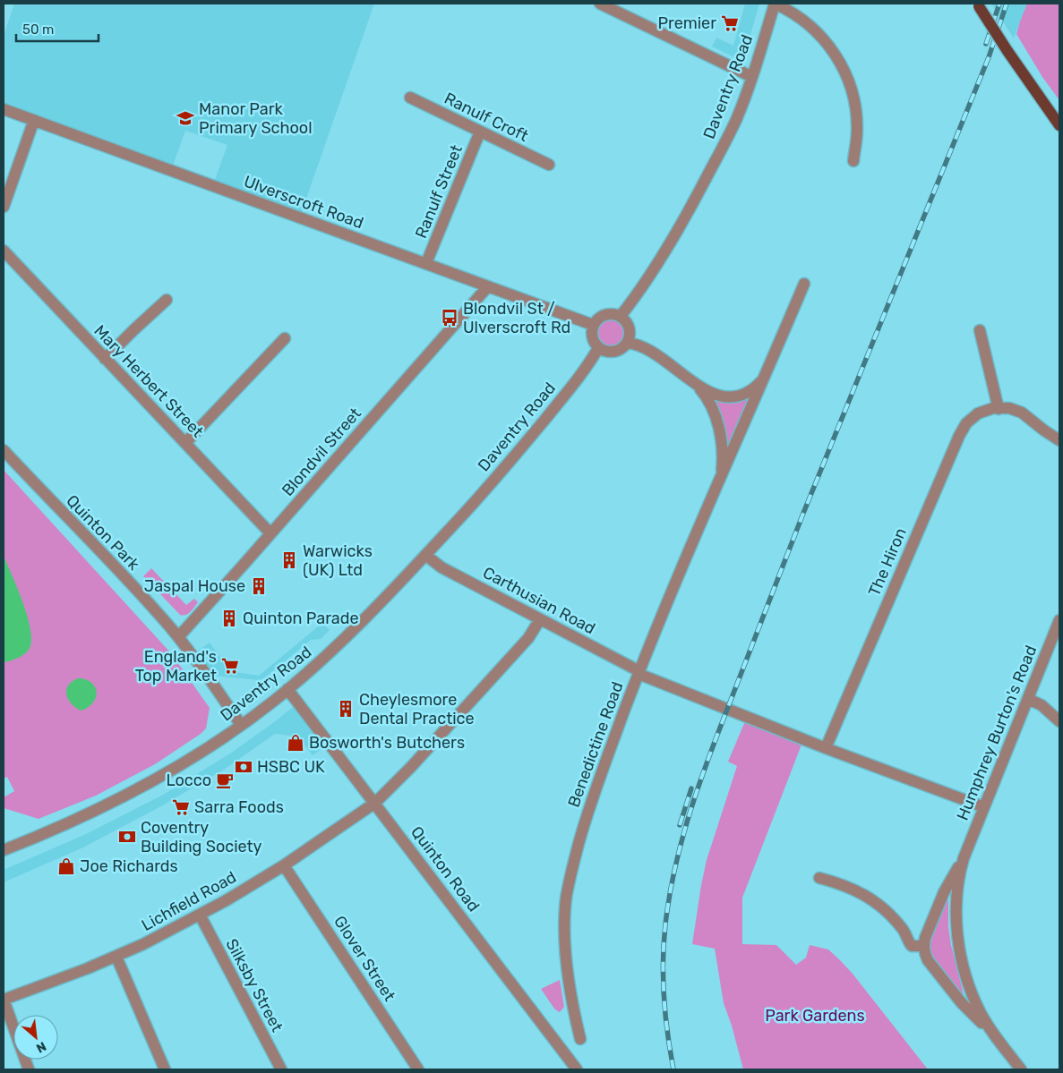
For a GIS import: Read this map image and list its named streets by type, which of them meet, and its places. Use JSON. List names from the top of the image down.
{
  "streets": {
    "street": [
      "Daventry Road",
      "Ranulf Croft",
      "Ranulf Street",
      "Ulverscroft Road",
      "Mary Herbert Street",
      "Blondvil Street",
      "Quinton Park",
      "The Hiron",
      "Carthusian Road",
      "Humphrey Burton's Road",
      "Benedictine Road",
      "Quinton Road",
      "Lichfield Road",
      "Glover Street",
      "Silksby Street"
    ]
  },
  "crossings": [
    ["Daventry Road", "Ulverscroft Road"],
    ["Daventry Road", "Quinton Park"],
    ["Daventry Road", "Carthusian Road"],
    ["Daventry Road", "Benedictine Road"],
    ["Daventry Road", "Quinton Road"],
    ["Ranulf Croft", "Ranulf Street"],
    ["Ranulf Street", "Ulverscroft Road"],
    ["Ulverscroft Road", "Blondvil Street"],
    ["Ulverscroft Road", "Benedictine Road"],
    ["Mary Herbert Street", "Blondvil Street"],
    ["Blondvil Street", "Quinton Park"],
    ["Carthusian Road", "Benedictine Road"],
    ["Carthusian Road", "Lichfield Road"],
    ["Quinton Road", "Lichfield Road"],
    ["Lichfield Road", "Glover Street"],
    ["Lichfield Road", "Silksby Street"]
  ],
  "parks": ["Park Gardens"],
  "places": {
    "supermarket": ["Premier", "England's Top Market", "Sarra Foods"],
    "school or university": ["Manor Park Primary School"],
    "bus stop": ["Blondvil St / Ulverscroft Rd"],
    "building": [
      "Warwicks (UK) Ltd",
      "Jaspal House",
      "Quinton Parade",
      "Cheylesmore Dental Practice"
    ],
    "shop": ["Bosworth's Butchers", "Joe Richards"],
    "bank": ["HSBC UK", "Coventry Building Society"],
    "cafe": ["Locco"]
  },
  "scale_bar": "50 m",
  "north": "bottom right"
}
